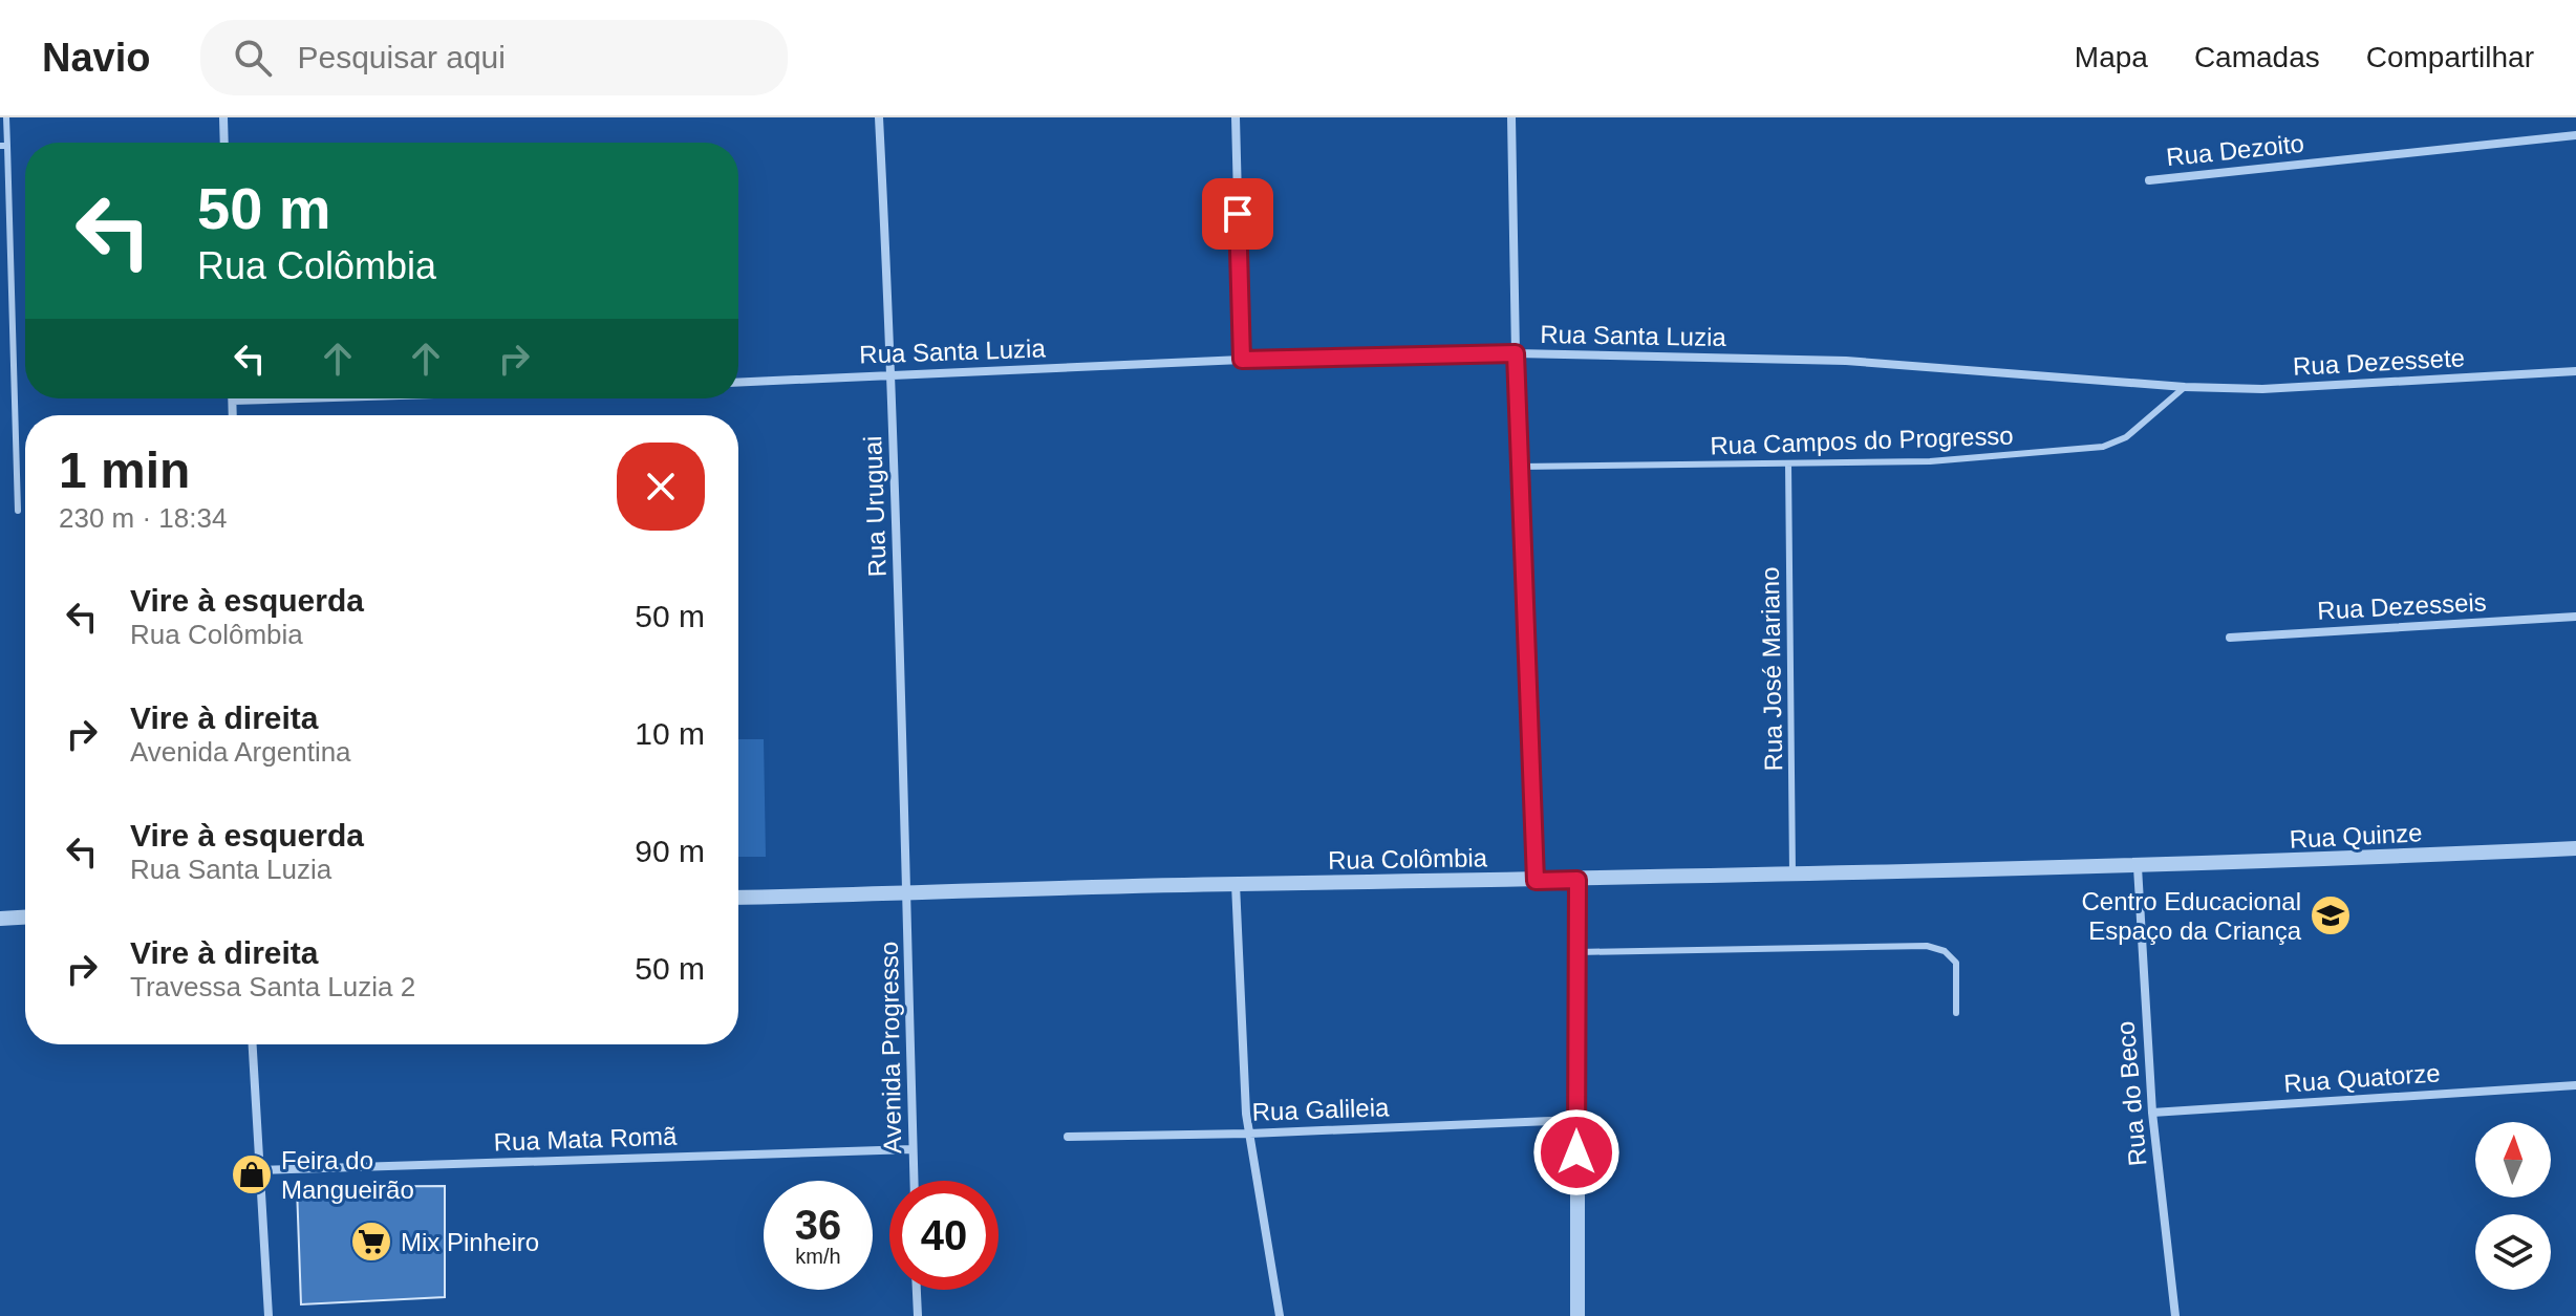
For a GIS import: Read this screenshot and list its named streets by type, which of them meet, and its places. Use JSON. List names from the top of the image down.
{
  "streets": {
    "street": [
      "Rua Dezoito",
      "Rua Santa Luzia",
      "Rua Dezessete",
      "Rua Uruguai",
      "Rua Dezesseis",
      "Rua Quinze",
      "Rua Colômbia",
      "Avenida Progresso",
      "Rua Quatorze",
      "Rua do Beco",
      "Rua Galileia",
      "Rua Mata Romã"
    ],
    "lane": ["Rua Campos do Progresso", "Rua José Mariano"]
  },
  "crossings": [
    ["Rua Santa Luzia", "Rua Dezessete"],
    ["Rua Santa Luzia", "Rua Campos do Progresso"],
    ["Rua Santa Luzia", "Rua Uruguai"],
    ["Rua Dezessete", "Rua Campos do Progresso"],
    ["Rua Campos do Progresso", "Rua José Mariano"],
    ["Rua Uruguai", "Rua Colômbia"],
    ["Rua Uruguai", "Avenida Progresso"],
    ["Rua José Mariano", "Rua Colômbia"],
    ["Rua Quinze", "Rua Colômbia"],
    ["Rua Quinze", "Rua do Beco"],
    ["Rua Colômbia", "Avenida Progresso"],
    ["Rua Colômbia", "Rua do Beco"],
    ["Avenida Progresso", "Rua Mata Romã"],
    ["Rua Quatorze", "Rua do Beco"]
  ],
  "places": {
    "school or university": ["Centro Educacional Espaço da Criança"],
    "shop": ["Feira do Mangueirão"],
    "supermarket": ["Mix Pinheiro"]
  },
  "north": "top",
  "page": {
    "header": "Navio",
    "search": "Pesquisar aqui",
    "nav": ["Mapa", "Camadas", "Compartilhar"],
    "turn": ["50 m", "Rua Colômbia"],
    "heading": ["1 min", "230 m · 18:34"],
    "list": [
      {
        "name": "Vire à esquerda",
        "note": "Rua Colômbia",
        "value": "50 m"
      },
      {
        "name": "Vire à direita",
        "note": "Avenida Argentina",
        "value": "10 m"
      },
      {
        "name": "Vire à esquerda",
        "note": "Rua Santa Luzia",
        "value": "90 m"
      },
      {
        "name": "Vire à direita",
        "note": "Travessa Santa Luzia 2",
        "value": "50 m"
      }
    ],
    "speed": "36 km/h",
    "limit": "40"
  }
}
